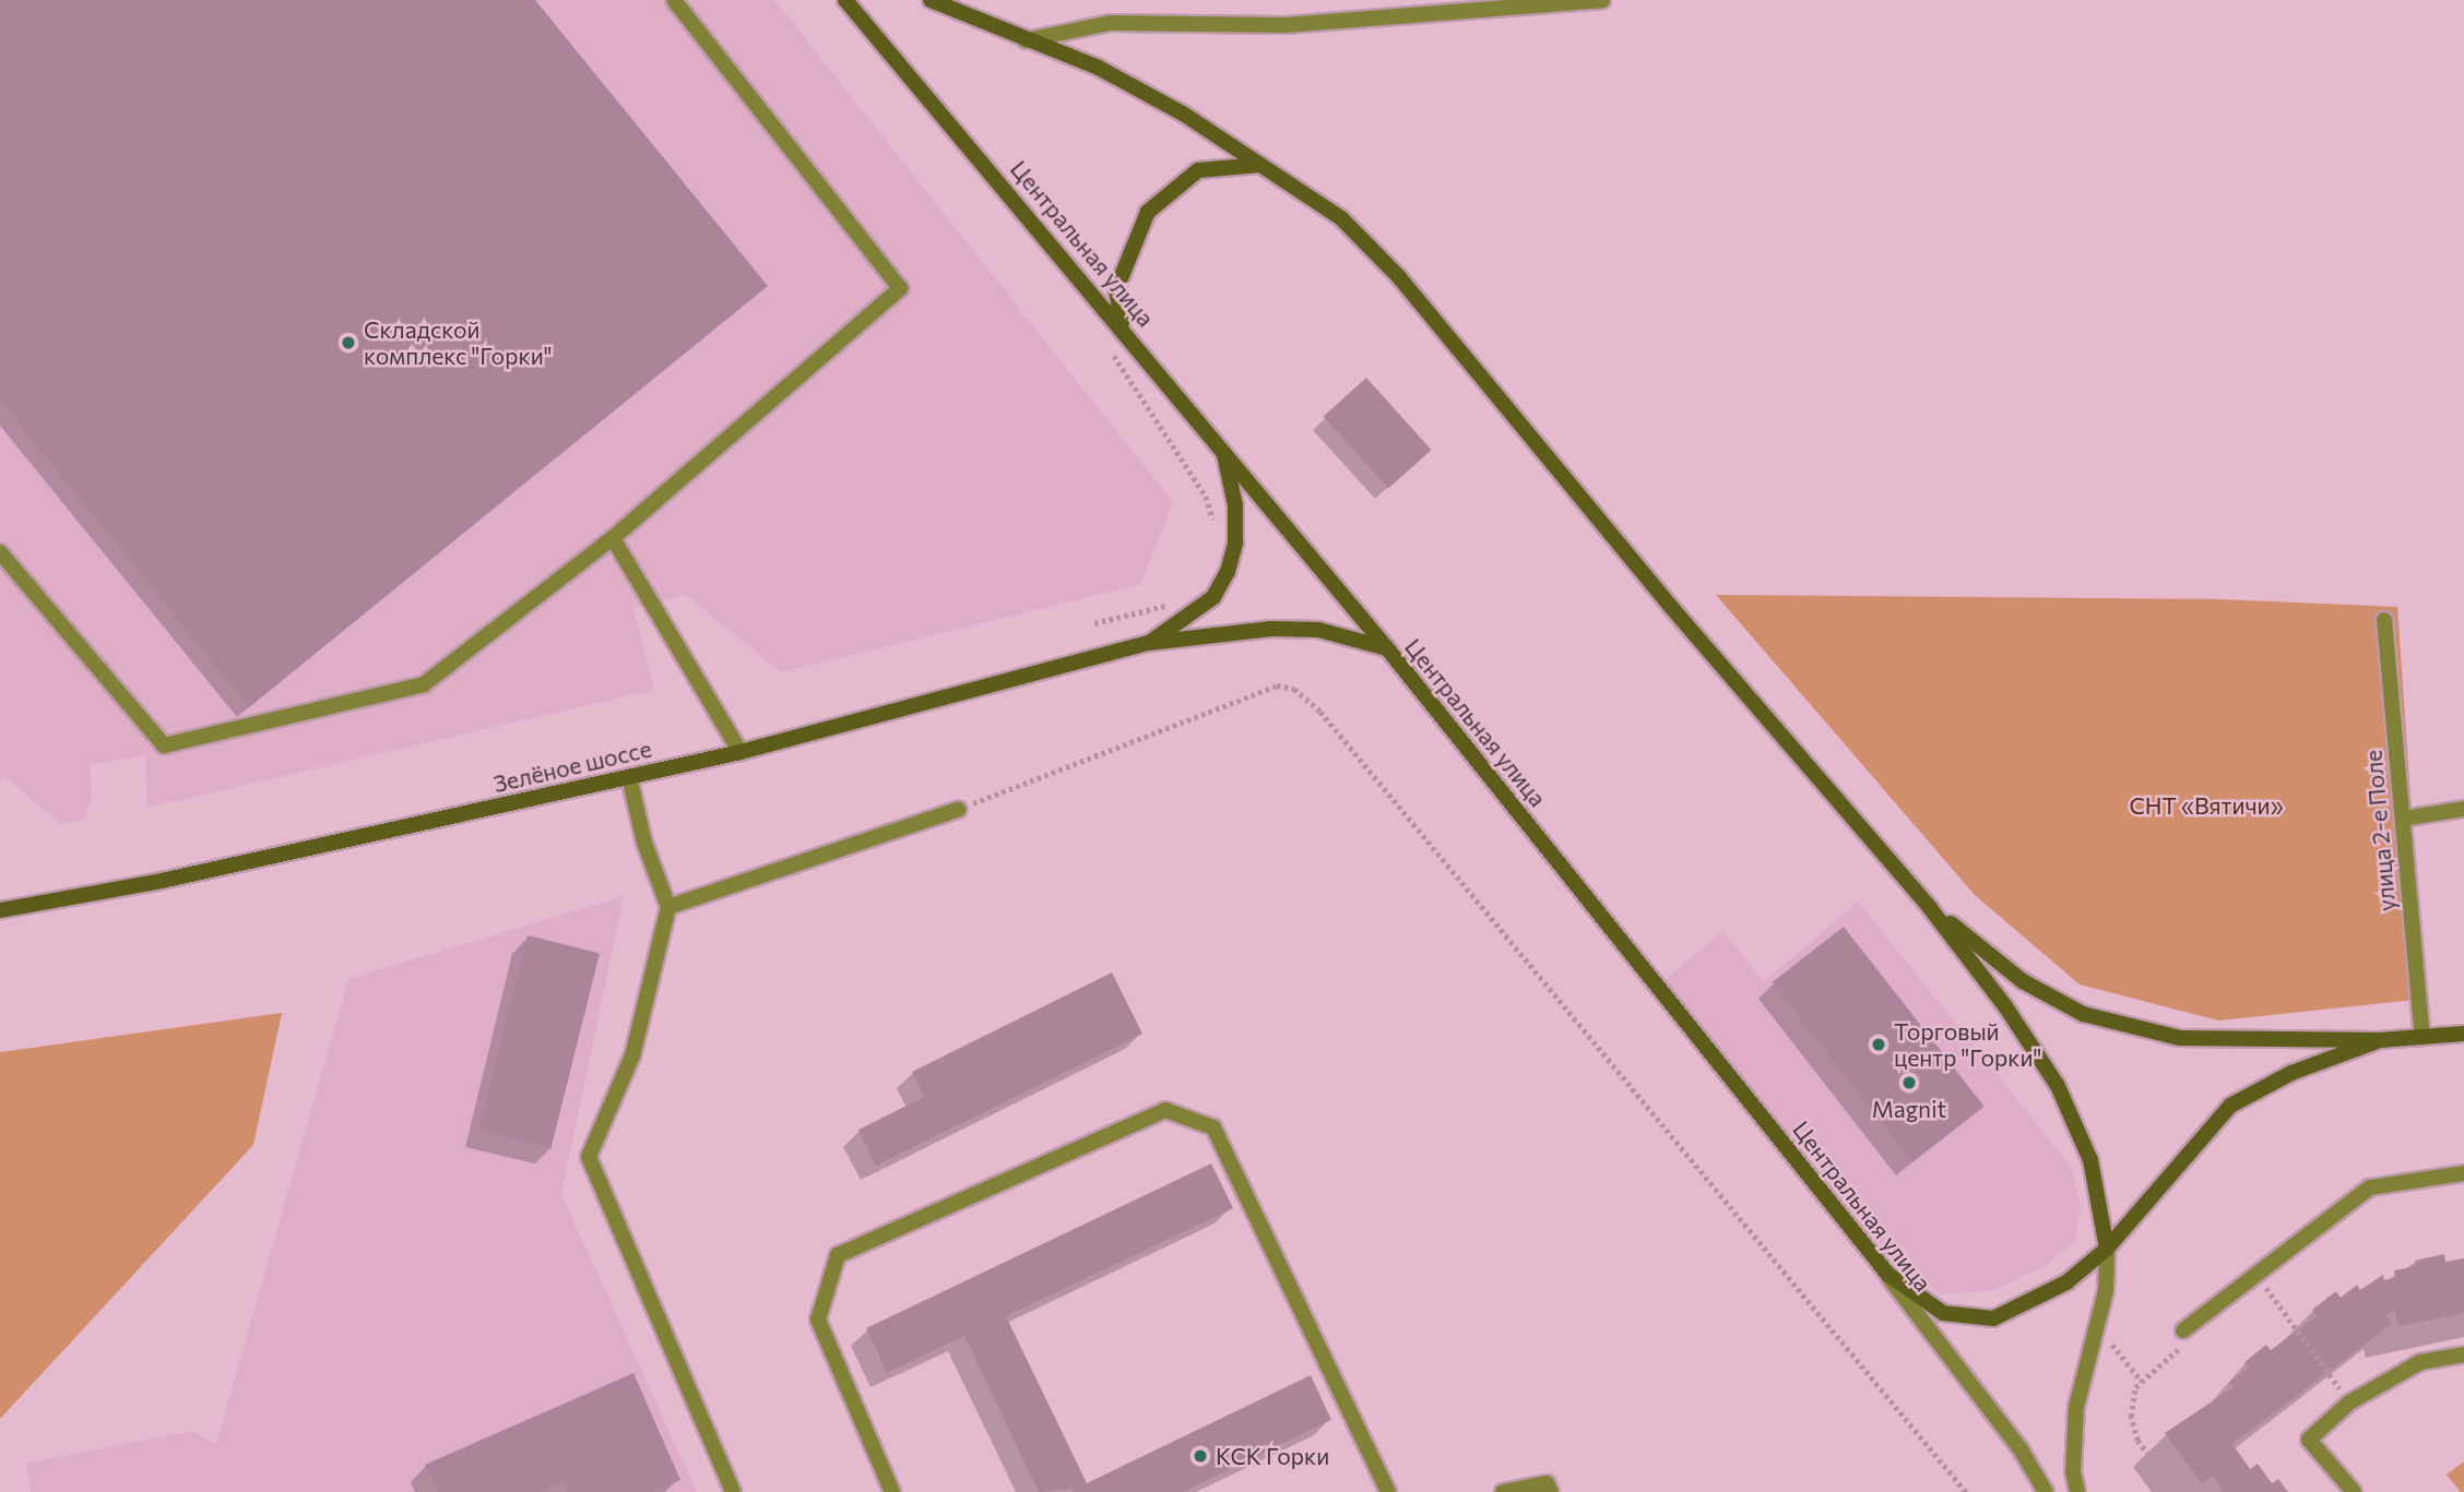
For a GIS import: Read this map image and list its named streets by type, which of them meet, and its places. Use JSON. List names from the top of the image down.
{
  "streets": {
    "main road": ["Центральная улица", "Зелёное шоссе"],
    "street": ["улица 2-е Поле"]
  },
  "parks": ["СНТ «Вятичи»"],
  "places": [
    "Складской комплекс \"Горки\"",
    "Торговый центр \"Горки\"",
    "Magnit",
    "КСК Горки"
  ]
}
